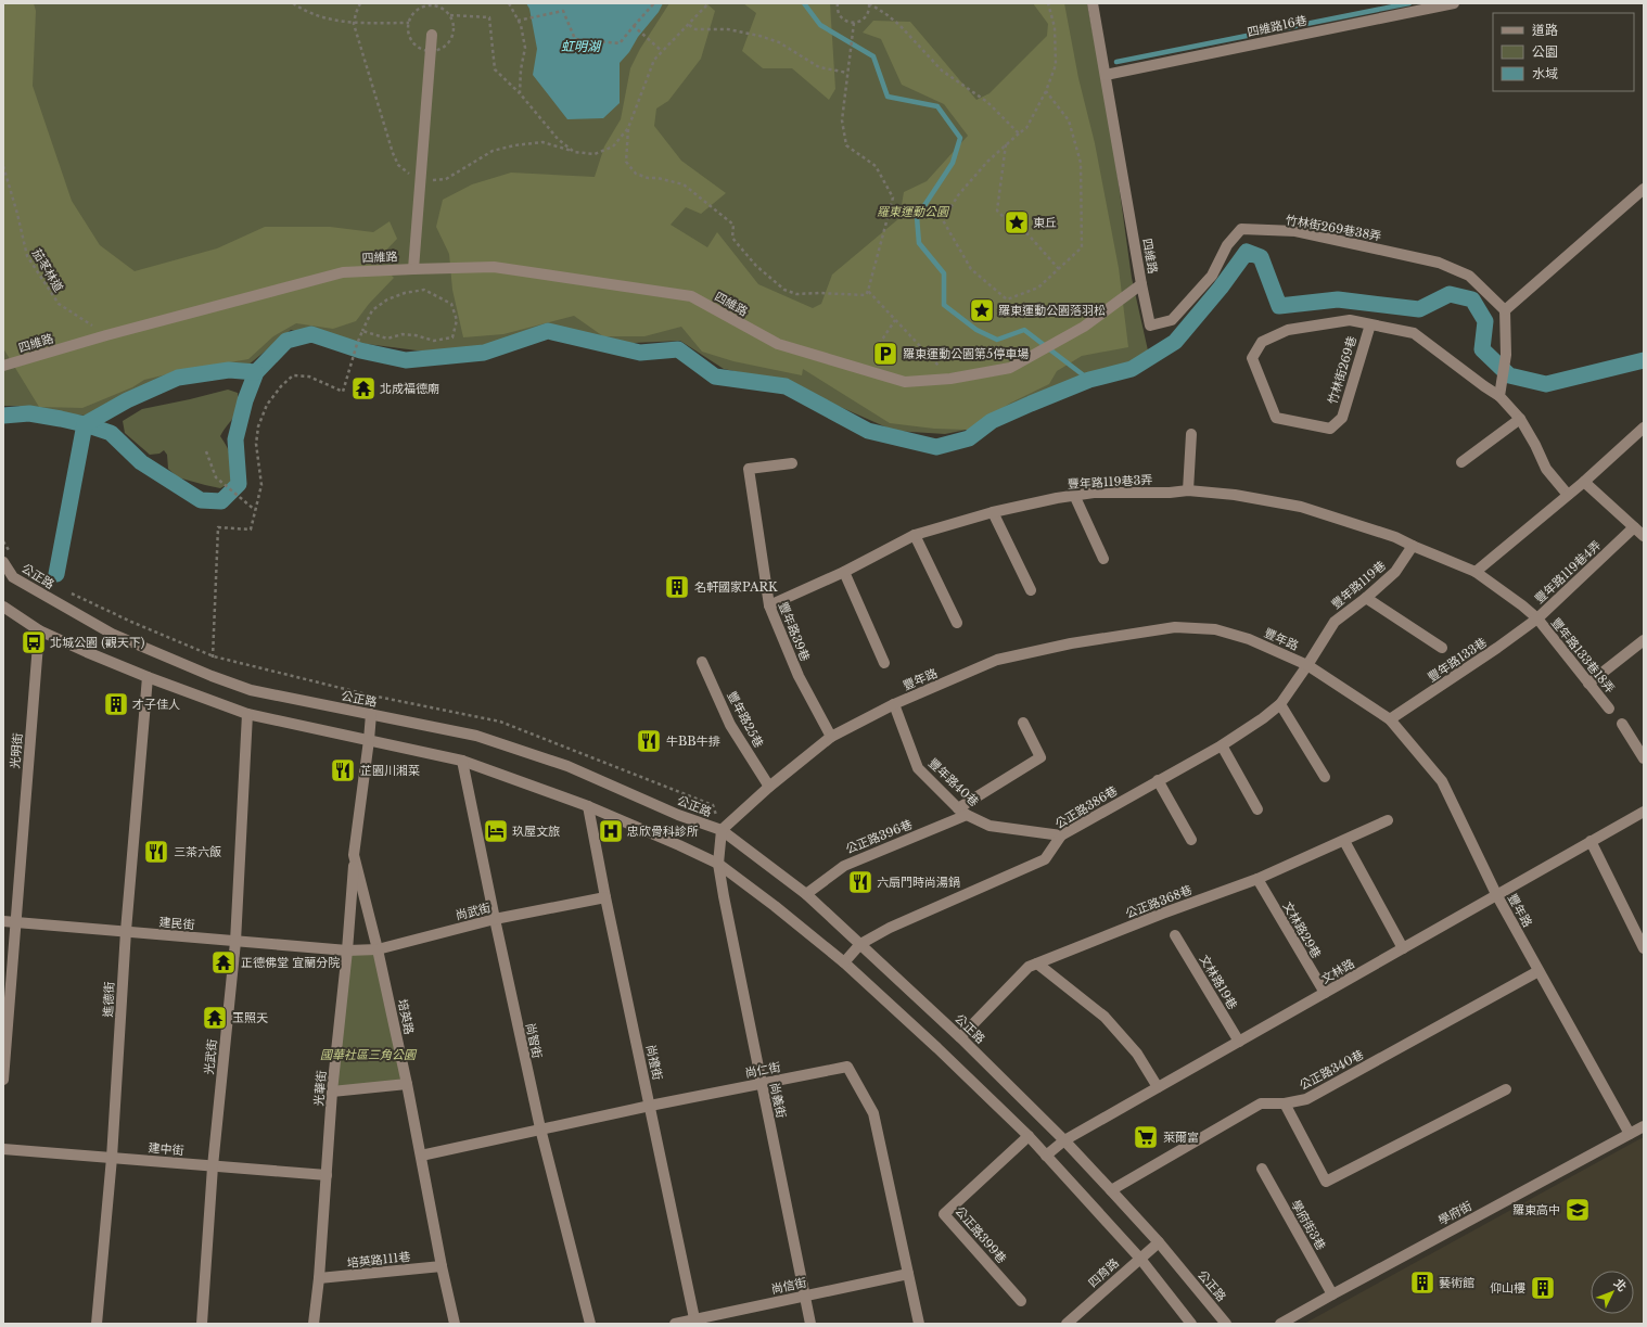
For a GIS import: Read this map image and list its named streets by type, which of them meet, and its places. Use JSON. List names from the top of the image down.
{
  "streets": {
    "street": [
      "四維路16巷",
      "竹林街269巷38弄",
      "四維路",
      "竹林街269巷",
      "豐年路119巷3弄",
      "豐年路119巷4弄",
      "公正路",
      "豐年路119巷",
      "豐年路39巷",
      "豐年路",
      "豐年路133巷18弄",
      "豐年路133巷",
      "豐年路25巷",
      "光明街",
      "豐年路40巷",
      "公正路386巷",
      "公正路396巷",
      "公正路368巷",
      "尚武街",
      "建民街",
      "文林路29巷",
      "文林路",
      "文林路19巷",
      "進德街",
      "培英路",
      "尚智街",
      "光武街",
      "尚禮街",
      "尚仁街",
      "公正路340巷",
      "光華街",
      "尚義街",
      "建中街",
      "學府街",
      "學府街3巷",
      "公正路399巷",
      "培英路111巷",
      "四育路",
      "尚信街"
    ],
    "path": ["茄苳林道"]
  },
  "crossings": [
    ["四維路16巷", "四維路"],
    ["竹林街269巷38弄", "四維路"],
    ["四維路", "茄苳林道"],
    ["豐年路119巷3弄", "豐年路119巷4弄"],
    ["豐年路119巷3弄", "豐年路119巷"],
    ["豐年路119巷3弄", "豐年路39巷"],
    ["豐年路119巷4弄", "豐年路119巷"],
    ["豐年路119巷4弄", "豐年路133巷18弄"],
    ["豐年路119巷4弄", "豐年路133巷"],
    ["公正路", "豐年路"],
    ["公正路", "公正路386巷"],
    ["公正路", "公正路396巷"],
    ["公正路", "公正路368巷"],
    ["公正路", "文林路"],
    ["公正路", "培英路"],
    ["公正路", "公正路340巷"],
    ["公正路", "尚義街"],
    ["公正路", "四育路"],
    ["豐年路119巷", "豐年路"],
    ["豐年路119巷", "公正路386巷"],
    ["豐年路39巷", "豐年路"],
    ["豐年路", "豐年路133巷"],
    ["豐年路", "豐年路25巷"],
    ["豐年路", "豐年路40巷"],
    ["豐年路", "公正路386巷"],
    ["豐年路", "文林路"],
    ["豐年路", "公正路340巷"],
    ["豐年路", "尚義街"],
    ["豐年路", "學府街"],
    ["豐年路133巷18弄", "豐年路133巷"],
    ["光明街", "建民街"],
    ["豐年路40巷", "公正路386巷"],
    ["豐年路40巷", "公正路396巷"],
    ["公正路368巷", "文林路29巷"],
    ["尚武街", "建民街"],
    ["尚武街", "培英路"],
    ["尚武街", "尚智街"],
    ["尚武街", "尚禮街"],
    ["尚武街", "光華街"],
    ["建民街", "進德街"],
    ["建民街", "光武街"],
    ["建民街", "光華街"],
    ["文林路29巷", "文林路"],
    ["文林路", "文林路19巷"],
    ["進德街", "建中街"],
    ["培英路", "尚仁街"],
    ["培英路", "光華街"],
    ["培英路", "培英路111巷"],
    ["尚智街", "尚仁街"],
    ["光武街", "建中街"],
    ["尚禮街", "尚仁街"],
    ["尚禮街", "尚信街"],
    ["尚仁街", "尚義街"],
    ["尚仁街", "尚信街"],
    ["光華街", "建中街"],
    ["光華街", "培英路111巷"],
    ["尚義街", "尚信街"],
    ["學府街", "學府街3巷"]
  ],
  "water": ["虹明湖"],
  "parks": ["羅東運動公園", "國華社區三角公園"],
  "places": {
    "place": ["東丘", "羅東運動公園落羽松"],
    "parking": ["羅東運動公園第5停車場"],
    "temple": ["北成福德廟", "正德佛堂 宜蘭分院", "玉照天"],
    "building": [
      "名軒國家PARK",
      "才子佳人",
      "藝術館",
      "仰山樓"
    ],
    "bus stop": ["北城公園 (觀天下)"],
    "restaurant": [
      "牛BB牛排",
      "芷園川湘菜",
      "三茶六飯",
      "六扇門時尚湯鍋"
    ],
    "hotel": ["玖屋文旅"],
    "hospital": ["忠欣骨科診所"],
    "supermarket": ["萊爾富"],
    "school or university": ["羅東高中"]
  },
  "legend": ["道路", "公園", "水域"],
  "north": "top right"
}
